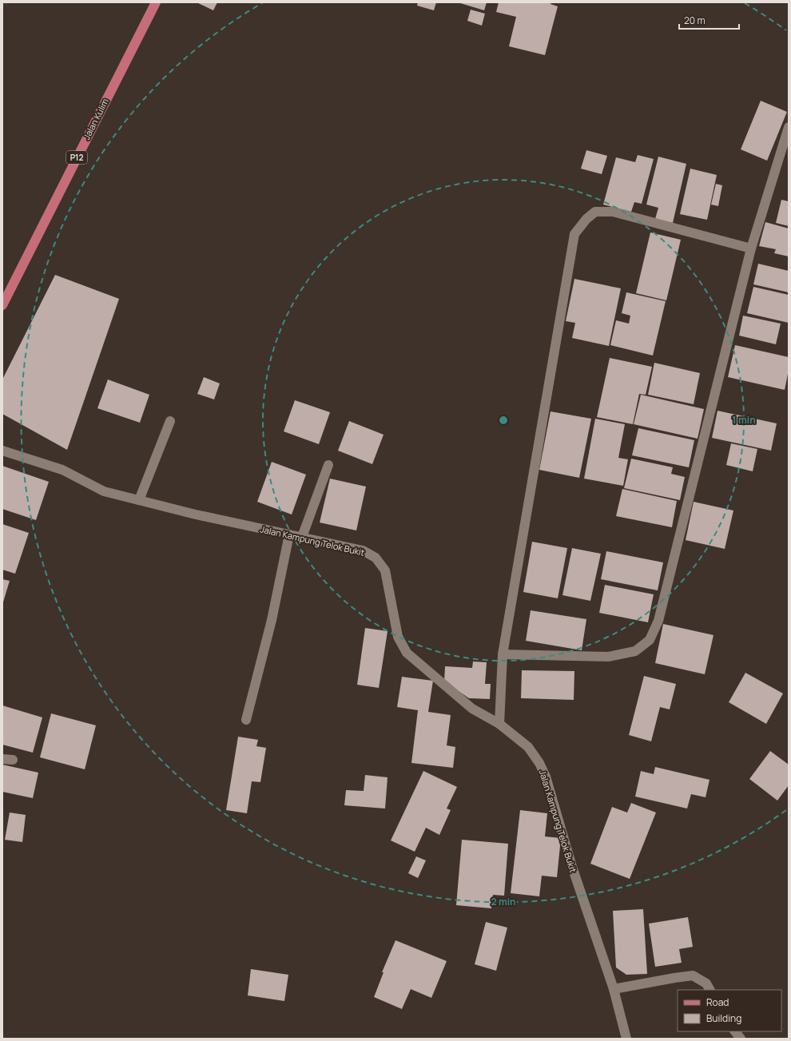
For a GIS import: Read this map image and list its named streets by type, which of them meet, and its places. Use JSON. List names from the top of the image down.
{
  "streets": {
    "main road": ["Jalan Kulim", "P12"],
    "street": ["Jalan Kampung Telok Bukit"]
  },
  "legend": ["Road", "Building"],
  "scale_bar": "20 m",
  "rings": ["1 min", "2 min"]
}
